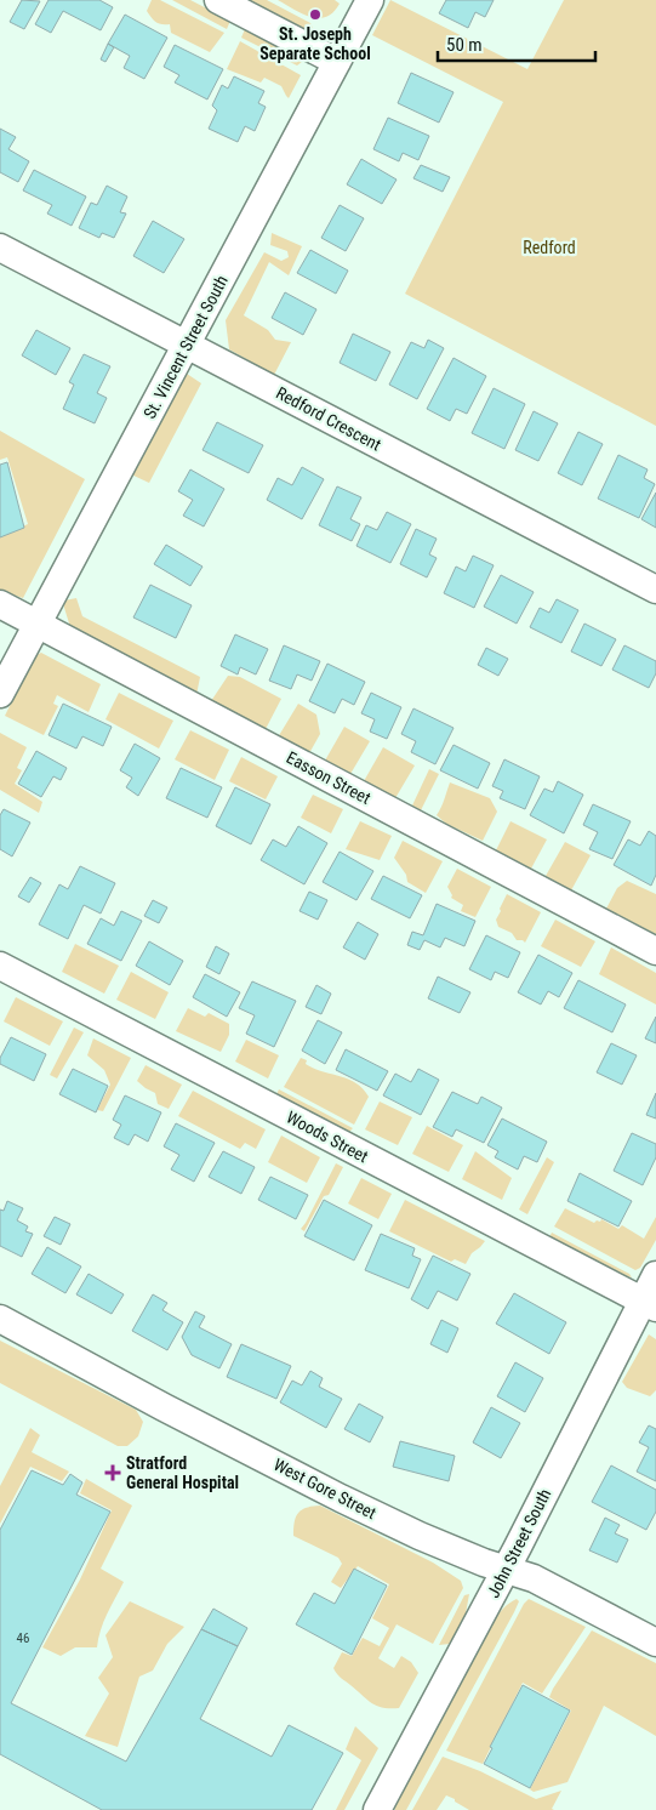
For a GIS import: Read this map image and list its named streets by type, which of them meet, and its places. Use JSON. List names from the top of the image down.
{
  "streets": {
    "street": [
      "St. Vincent Street South",
      "Redford Crescent",
      "Easson Street",
      "Woods Street",
      "West Gore Street",
      "John Street South"
    ]
  },
  "crossings": [
    ["St. Vincent Street South", "Redford Crescent"],
    ["St. Vincent Street South", "Easson Street"],
    ["Woods Street", "John Street South"],
    ["West Gore Street", "John Street South"]
  ],
  "parks": ["Redford"],
  "places": {
    "other": ["St. Joseph Separate School"],
    "health": ["Stratford General Hospital"]
  },
  "house_numbers": ["46"],
  "scale_bar": "50 m"
}
